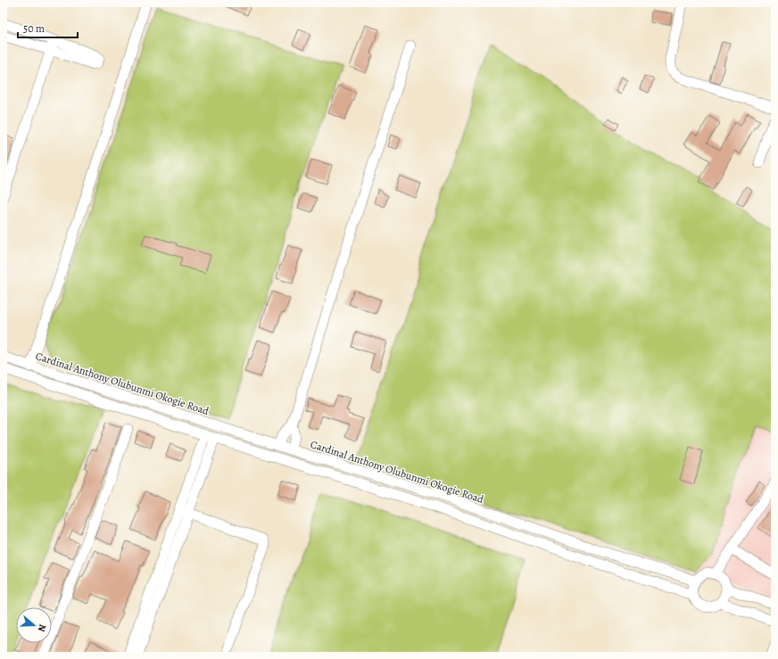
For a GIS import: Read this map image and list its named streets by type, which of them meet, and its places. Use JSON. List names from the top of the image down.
{
  "streets": {
    "street": ["Cardinal Anthony Olubunmi Okogie Road"]
  },
  "scale_bar": "50 m",
  "north": "right"
}
